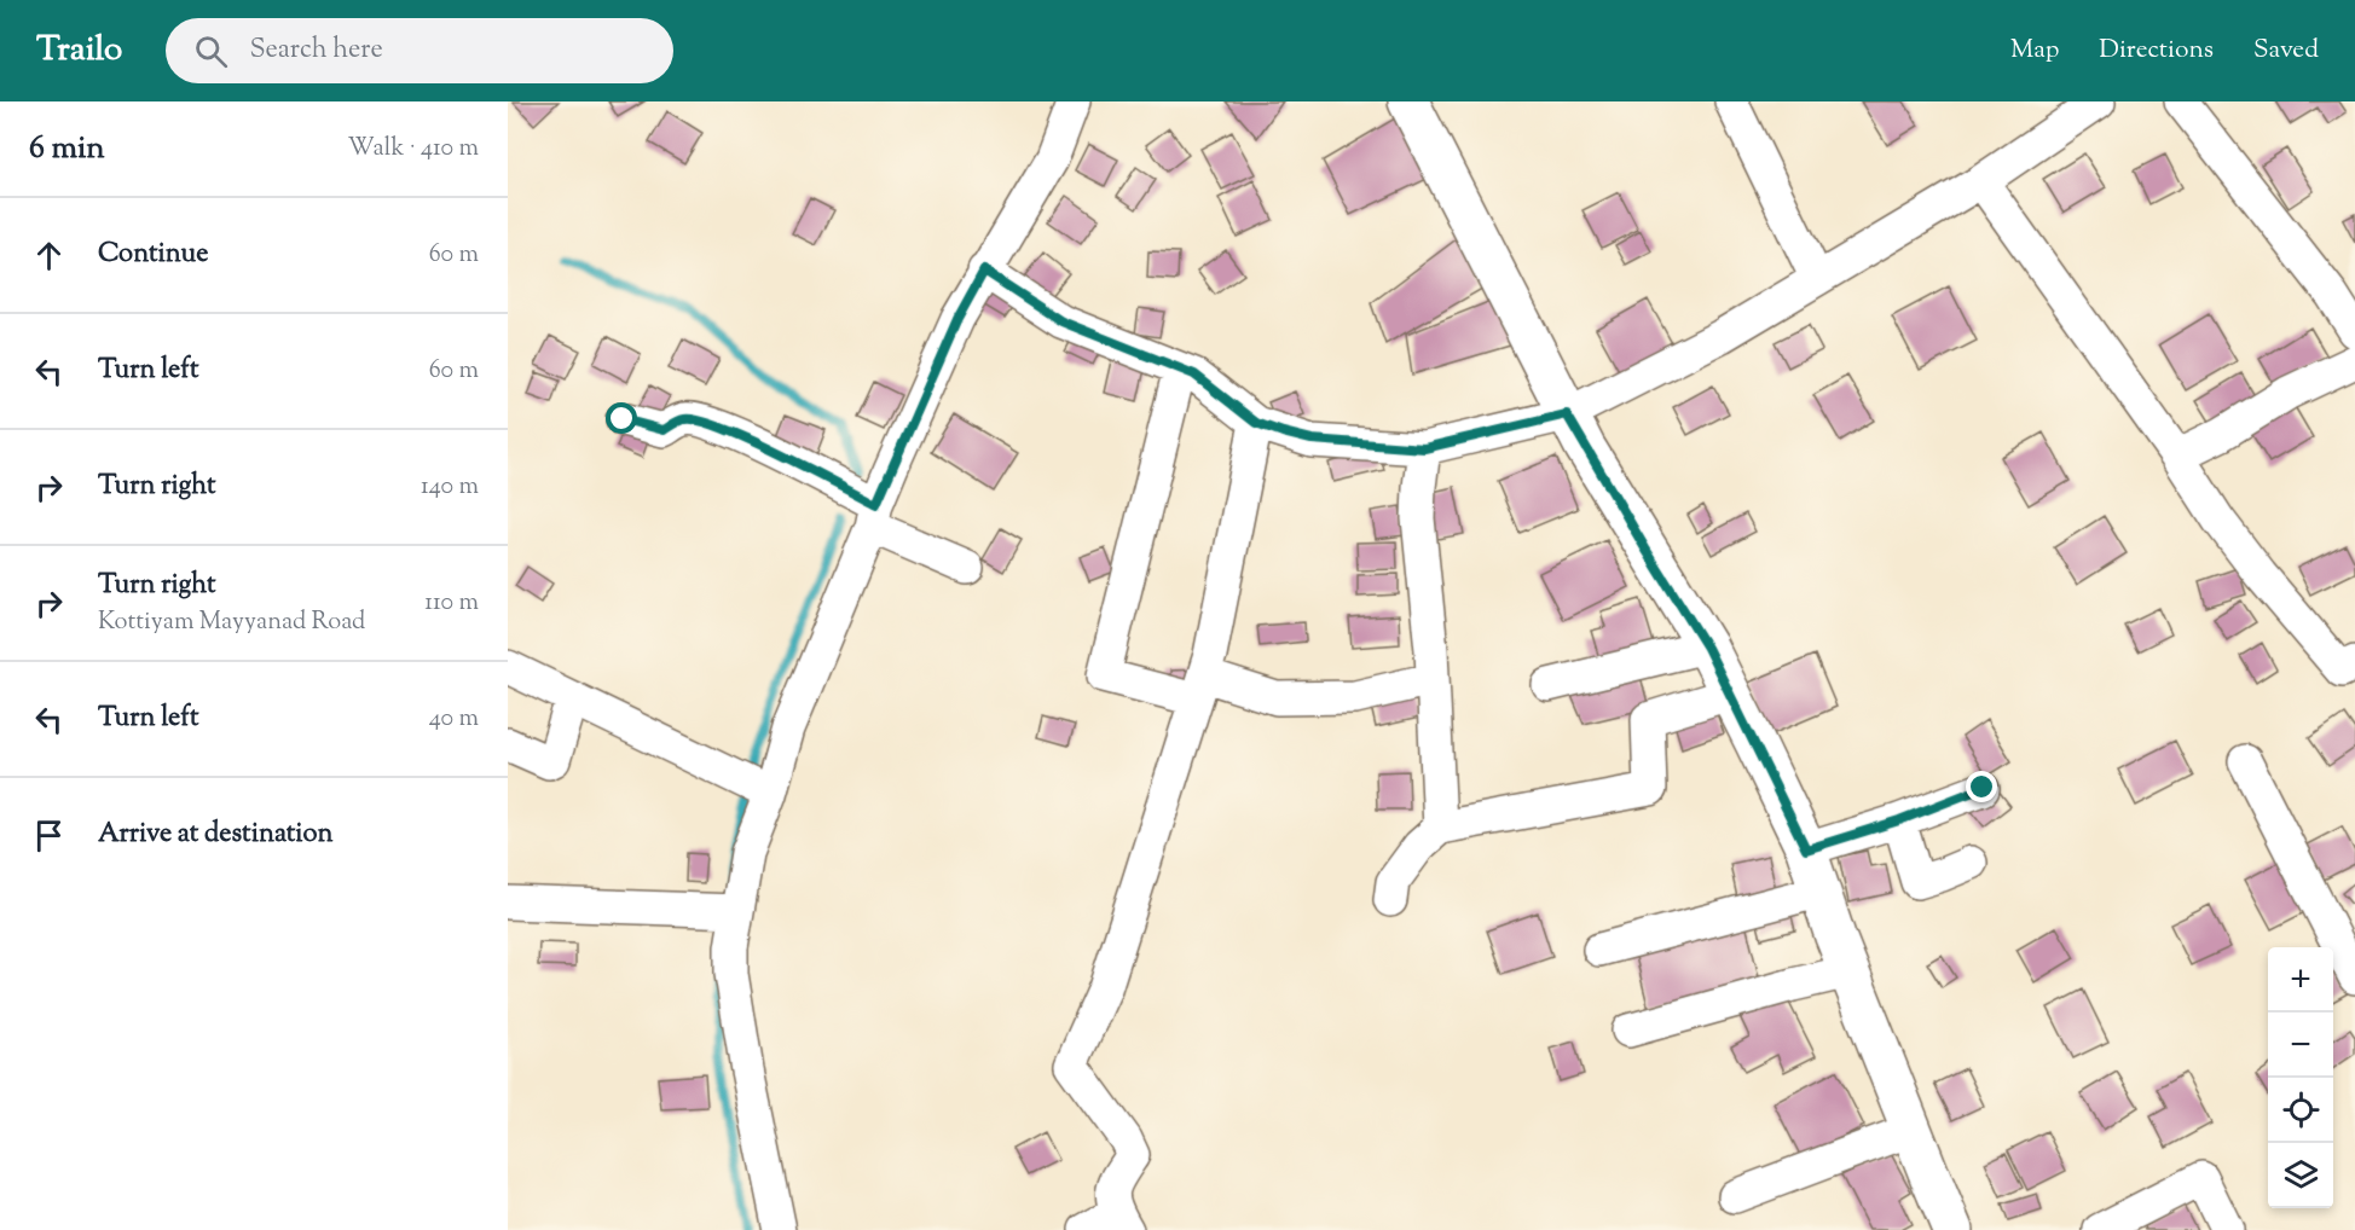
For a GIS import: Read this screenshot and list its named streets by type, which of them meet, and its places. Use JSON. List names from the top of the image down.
{
  "page": {
    "header": "Trailo",
    "search": "Search here",
    "nav": ["Map", "Directions", "Saved"],
    "heading": ["6 min", "Walk · 410 m"],
    "list": [
      ["Continue", "60 m"],
      ["Turn left", "60 m"],
      ["Turn right", "140 m"],
      ["Turn right", "Kottiyam Mayyanad Road", "110 m"],
      ["Turn left", "40 m"],
      "Arrive at destination"
    ],
    "map_buttons": ["+", "−"]
  }
}
